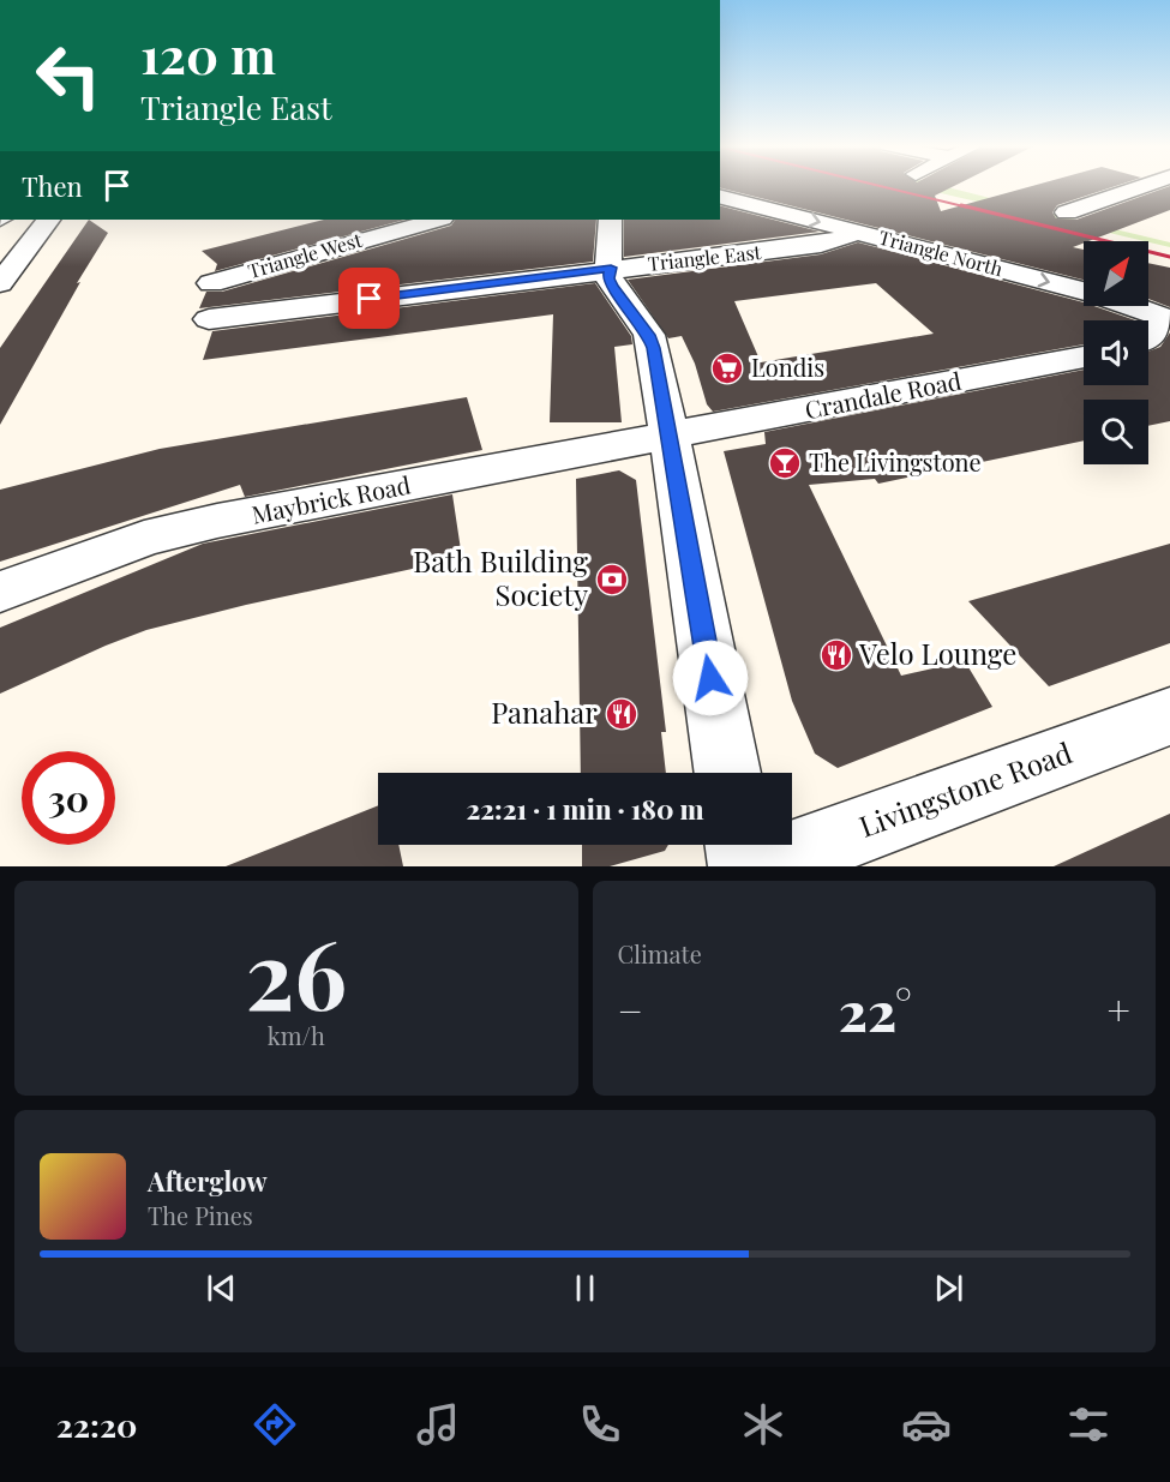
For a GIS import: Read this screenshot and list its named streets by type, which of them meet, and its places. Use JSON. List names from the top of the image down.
{
  "streets": {
    "street": [
      "Triangle North",
      "Triangle West",
      "Triangle East",
      "Crandale Road",
      "Maybrick Road",
      "Livingstone Road"
    ]
  },
  "crossings": [
    ["Triangle North", "Triangle East"],
    ["Crandale Road", "Maybrick Road"]
  ],
  "one_way": ["Triangle North"],
  "places": {
    "supermarket": ["Londis"],
    "bar": ["The Livingstone"],
    "bank": ["Bath Building Society"],
    "restaurant": ["Velo Lounge", "Panahar"]
  },
  "north": "top right",
  "page": {
    "turn": ["120 m", "Triangle East"],
    "then": "Then",
    "limit": "30",
    "trip": "22:21 · 1 min · 180 m",
    "tile": [
      ["26", "km/h"],
      "Climate"
    ],
    "heat": ["−", "22°", "+"],
    "song": ["Afterglow", "The Pines"],
    "tabs": "22:20"
  }
}
